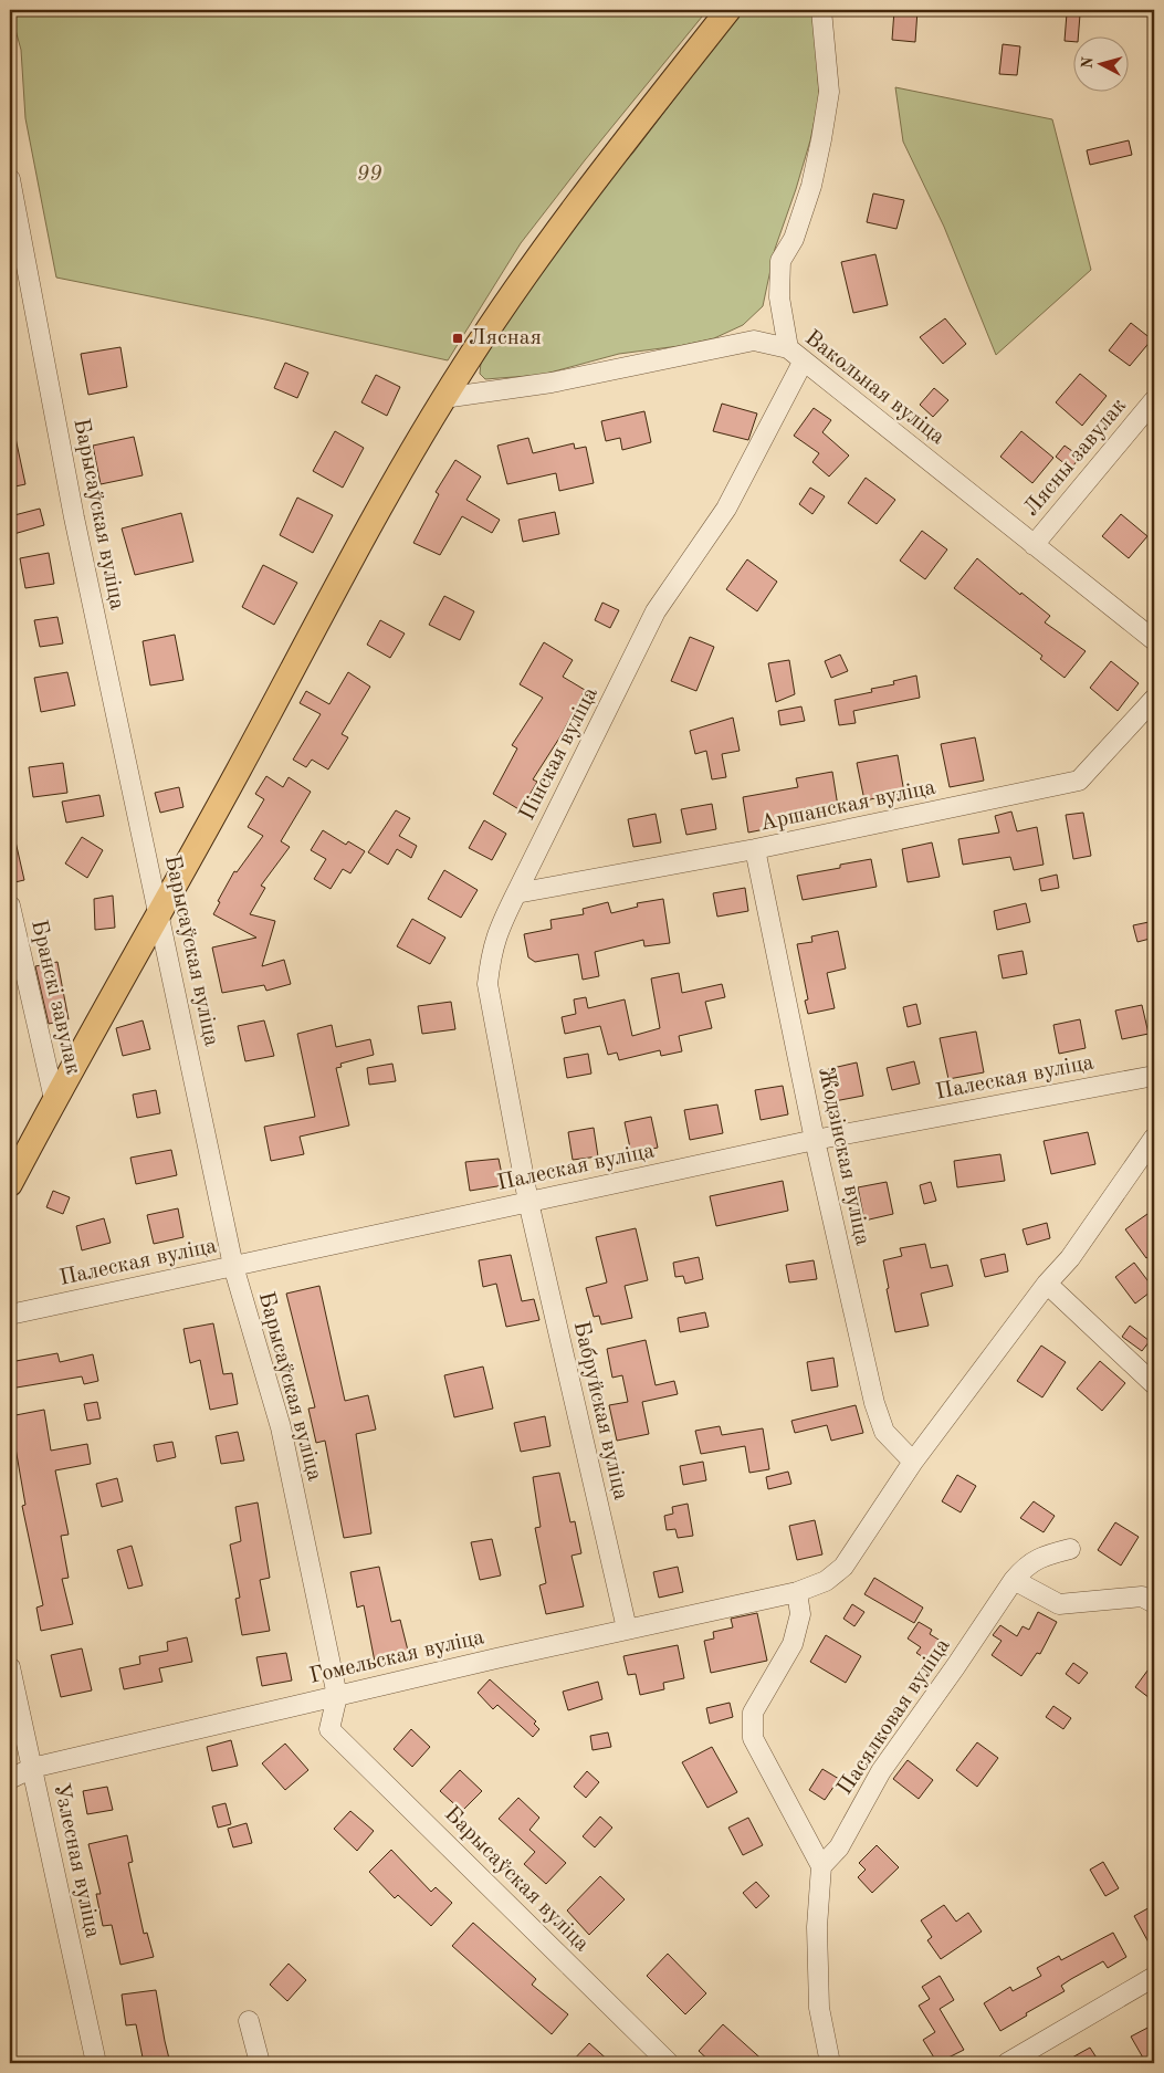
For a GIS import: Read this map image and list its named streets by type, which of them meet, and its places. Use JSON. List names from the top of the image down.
{
  "streets": {
    "street": [
      "Вакольная вуліца",
      "Лясны завулак",
      "Барысаўская вуліца",
      "Пінская вуліца",
      "Аршанская вуліца",
      "Бранскі завулак",
      "Палеская вуліца",
      "Жодзінская вуліца",
      "Бабруйская вуліца",
      "Гомельская вуліца",
      "Пасялковая вуліца",
      "Узлесная вуліца"
    ]
  },
  "crossings": [
    ["Вакольная вуліца", "Лясны завулак"],
    ["Вакольная вуліца", "Пінская вуліца"],
    ["Барысаўская вуліца", "Палеская вуліца"],
    ["Барысаўская вуліца", "Гомельская вуліца"],
    ["Пінская вуліца", "Аршанская вуліца"],
    ["Пінская вуліца", "Палеская вуліца"],
    ["Пінская вуліца", "Бабруйская вуліца"],
    ["Аршанская вуліца", "Жодзінская вуліца"],
    ["Палеская вуліца", "Жодзінская вуліца"],
    ["Палеская вуліца", "Бабруйская вуліца"],
    ["Жодзінская вуліца", "Гомельская вуліца"],
    ["Бабруйская вуліца", "Гомельская вуліца"],
    ["Гомельская вуліца", "Узлесная вуліца"]
  ],
  "parks": ["99"],
  "places": {
    "transit": ["Лясная"]
  },
  "north": "left"
}
